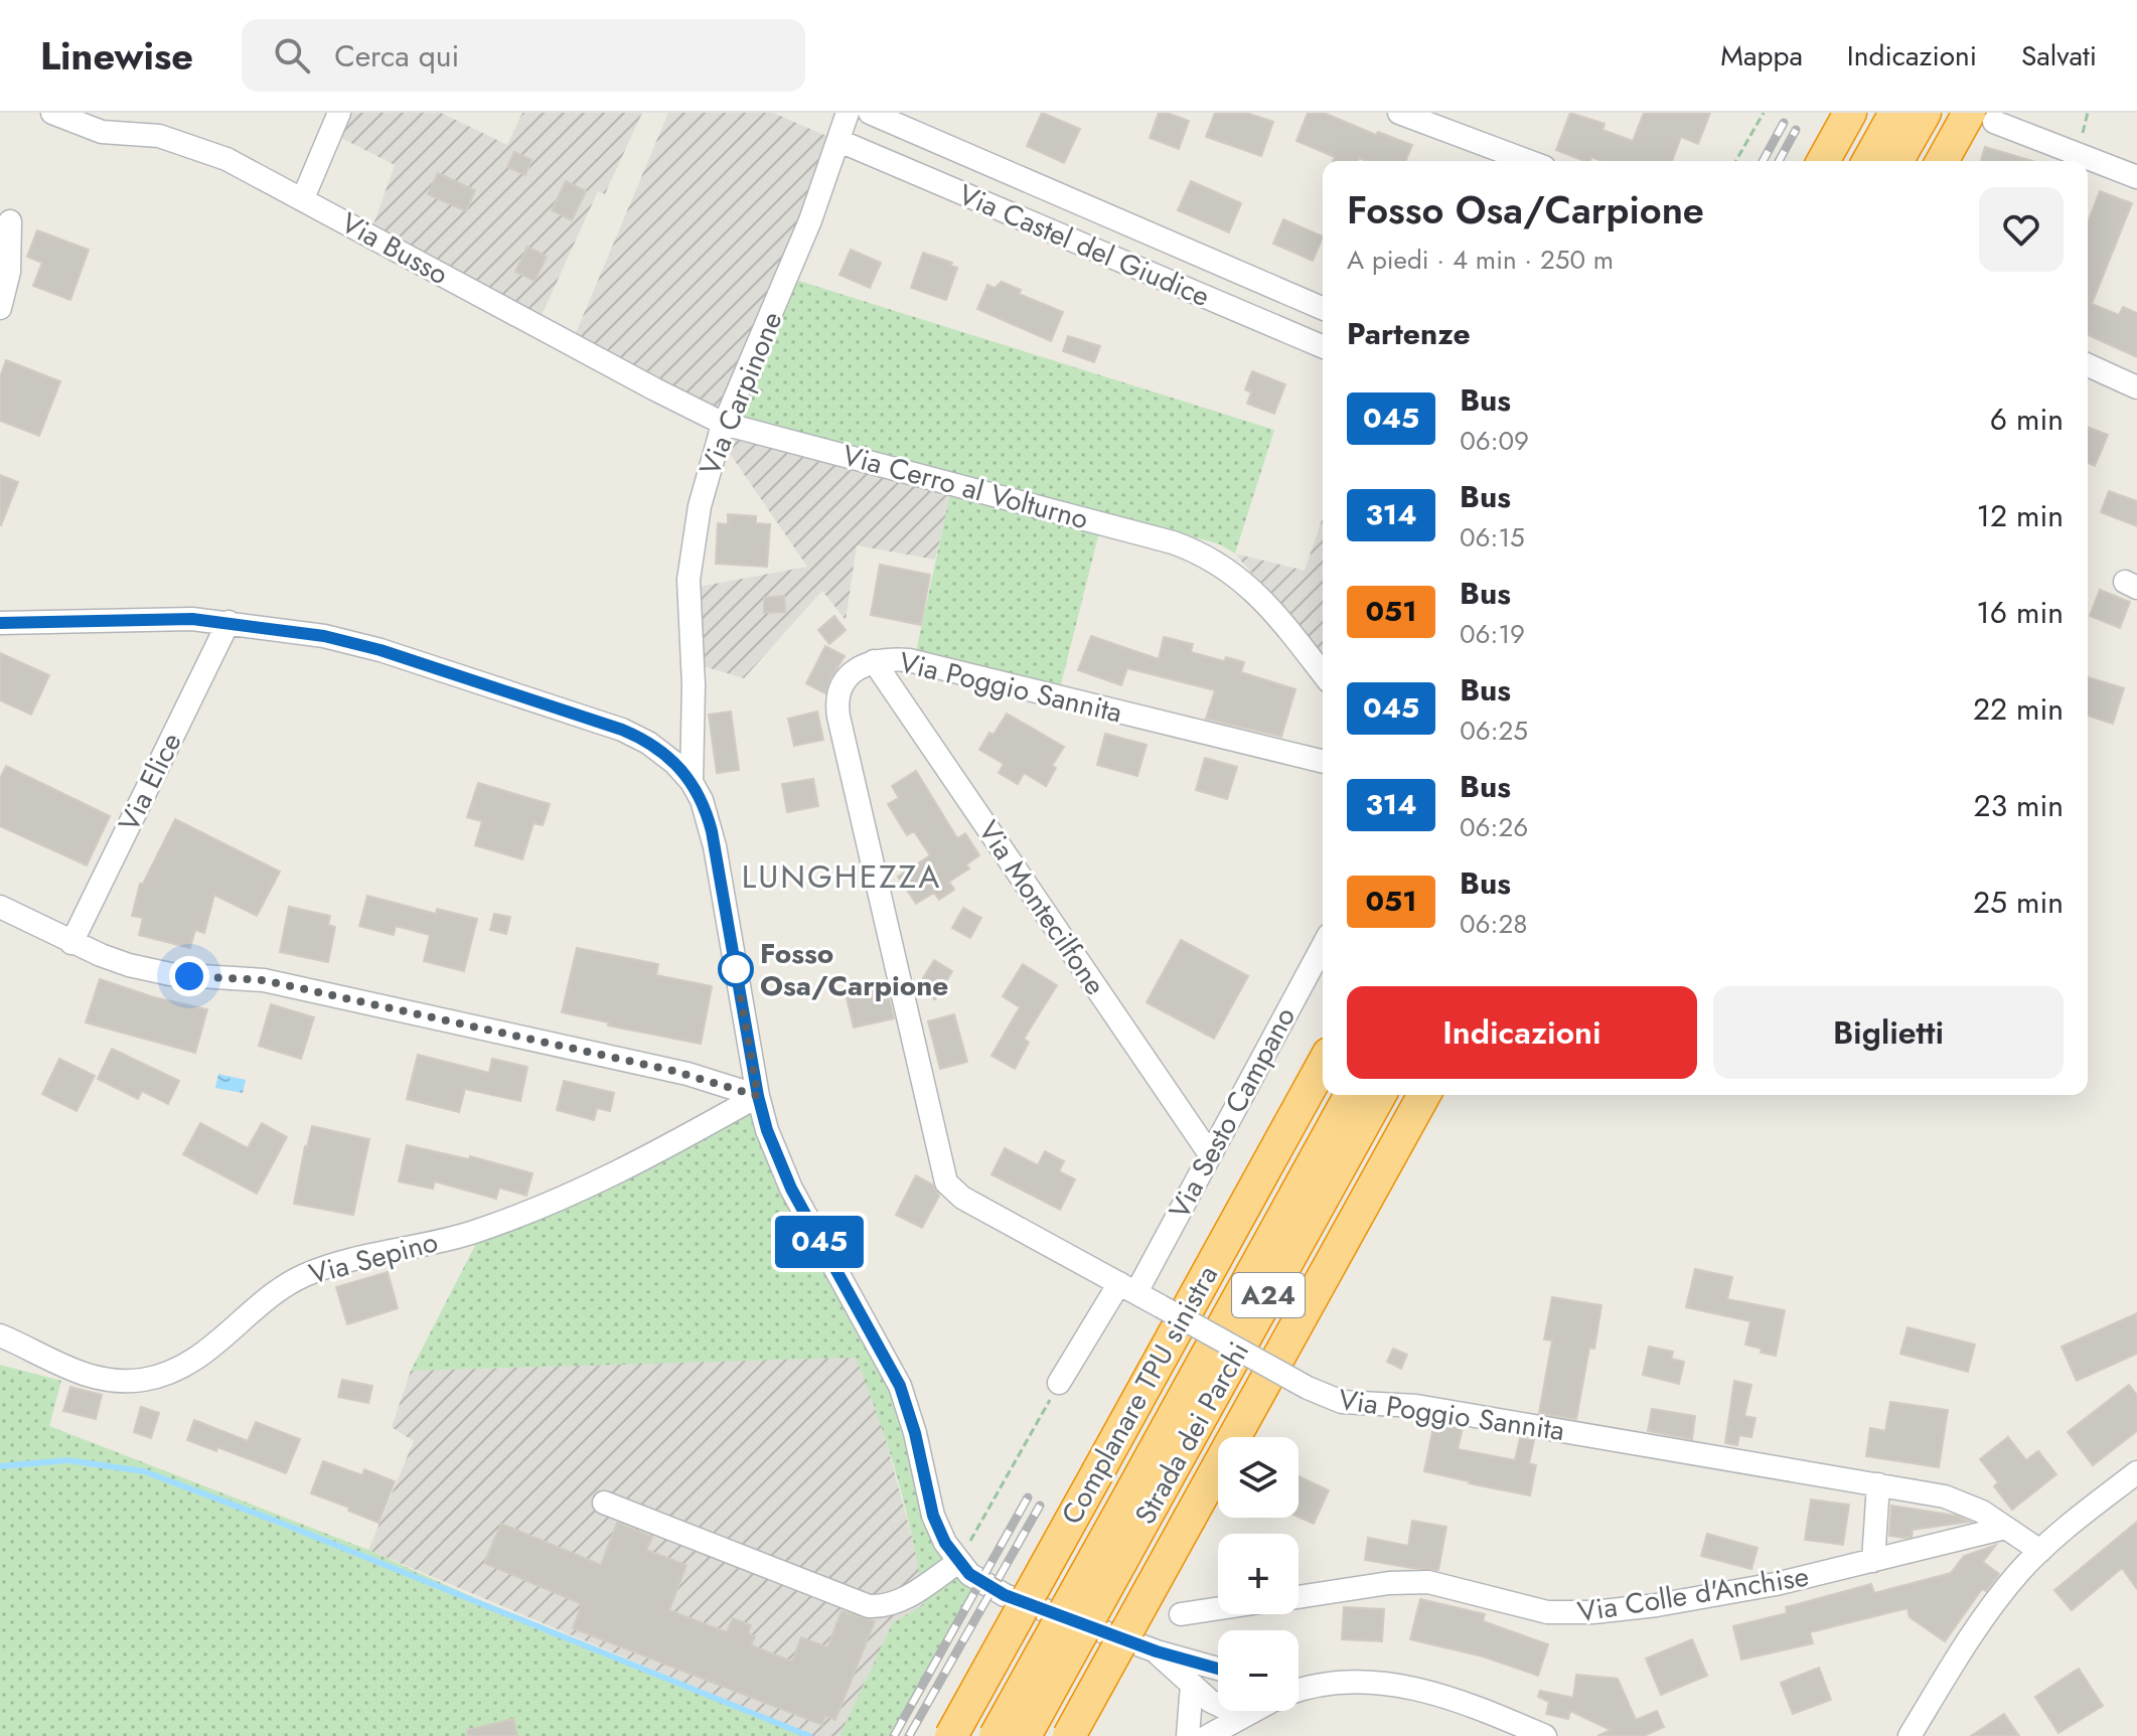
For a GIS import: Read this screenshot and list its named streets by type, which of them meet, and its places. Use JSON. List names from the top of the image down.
{
  "streets": {
    "highway": ["A24", "Complanare TPU sinistra", "Strada dei Parchi"],
    "street": [
      "Via Castel del Giudice",
      "Via Busso",
      "Via Carpinone",
      "Via Cerro al Volturno",
      "Via Poggio Sannita",
      "Via Elice",
      "Via Montecilfone",
      "Via Sesto Campano",
      "Via Sepino",
      "Via Colle d'Anchise"
    ]
  },
  "crossings": [
    ["Via Castel del Giudice", "Via Carpinone"],
    ["Via Busso", "Via Carpinone"],
    ["Via Busso", "Via Cerro al Volturno"],
    ["Via Carpinone", "Via Cerro al Volturno"],
    ["Via Poggio Sannita", "Via Montecilfone"],
    ["Via Poggio Sannita", "Via Sesto Campano"],
    ["Via Poggio Sannita", "Via Colle d'Anchise"],
    ["Via Montecilfone", "Via Sesto Campano"]
  ],
  "districts": ["LUNGHEZZA"],
  "places": ["Fosso Osa/Carpione"],
  "lines": ["bus line 045"],
  "page": {
    "header": "Linewise",
    "search": "Cerca qui",
    "nav": ["Mappa", "Indicazioni", "Salvati"],
    "on_map": "045",
    "heading": [
      ["Fosso Osa/Carpione", "A piedi · 4 min · 250 m"],
      "Partenze"
    ],
    "list": [
      {
        "mark": "045",
        "name": "Bus",
        "note": "06:09",
        "value": "6 min"
      },
      {
        "mark": "314",
        "name": "Bus",
        "note": "06:15",
        "value": "12 min"
      },
      {
        "mark": "051",
        "name": "Bus",
        "note": "06:19",
        "value": "16 min"
      },
      {
        "mark": "045",
        "name": "Bus",
        "note": "06:25",
        "value": "22 min"
      },
      {
        "mark": "314",
        "name": "Bus",
        "note": "06:26",
        "value": "23 min"
      },
      {
        "mark": "051",
        "name": "Bus",
        "note": "06:28",
        "value": "25 min"
      }
    ],
    "buttons": ["Indicazioni", "Biglietti"],
    "map_buttons": ["+", "−"]
  }
}
